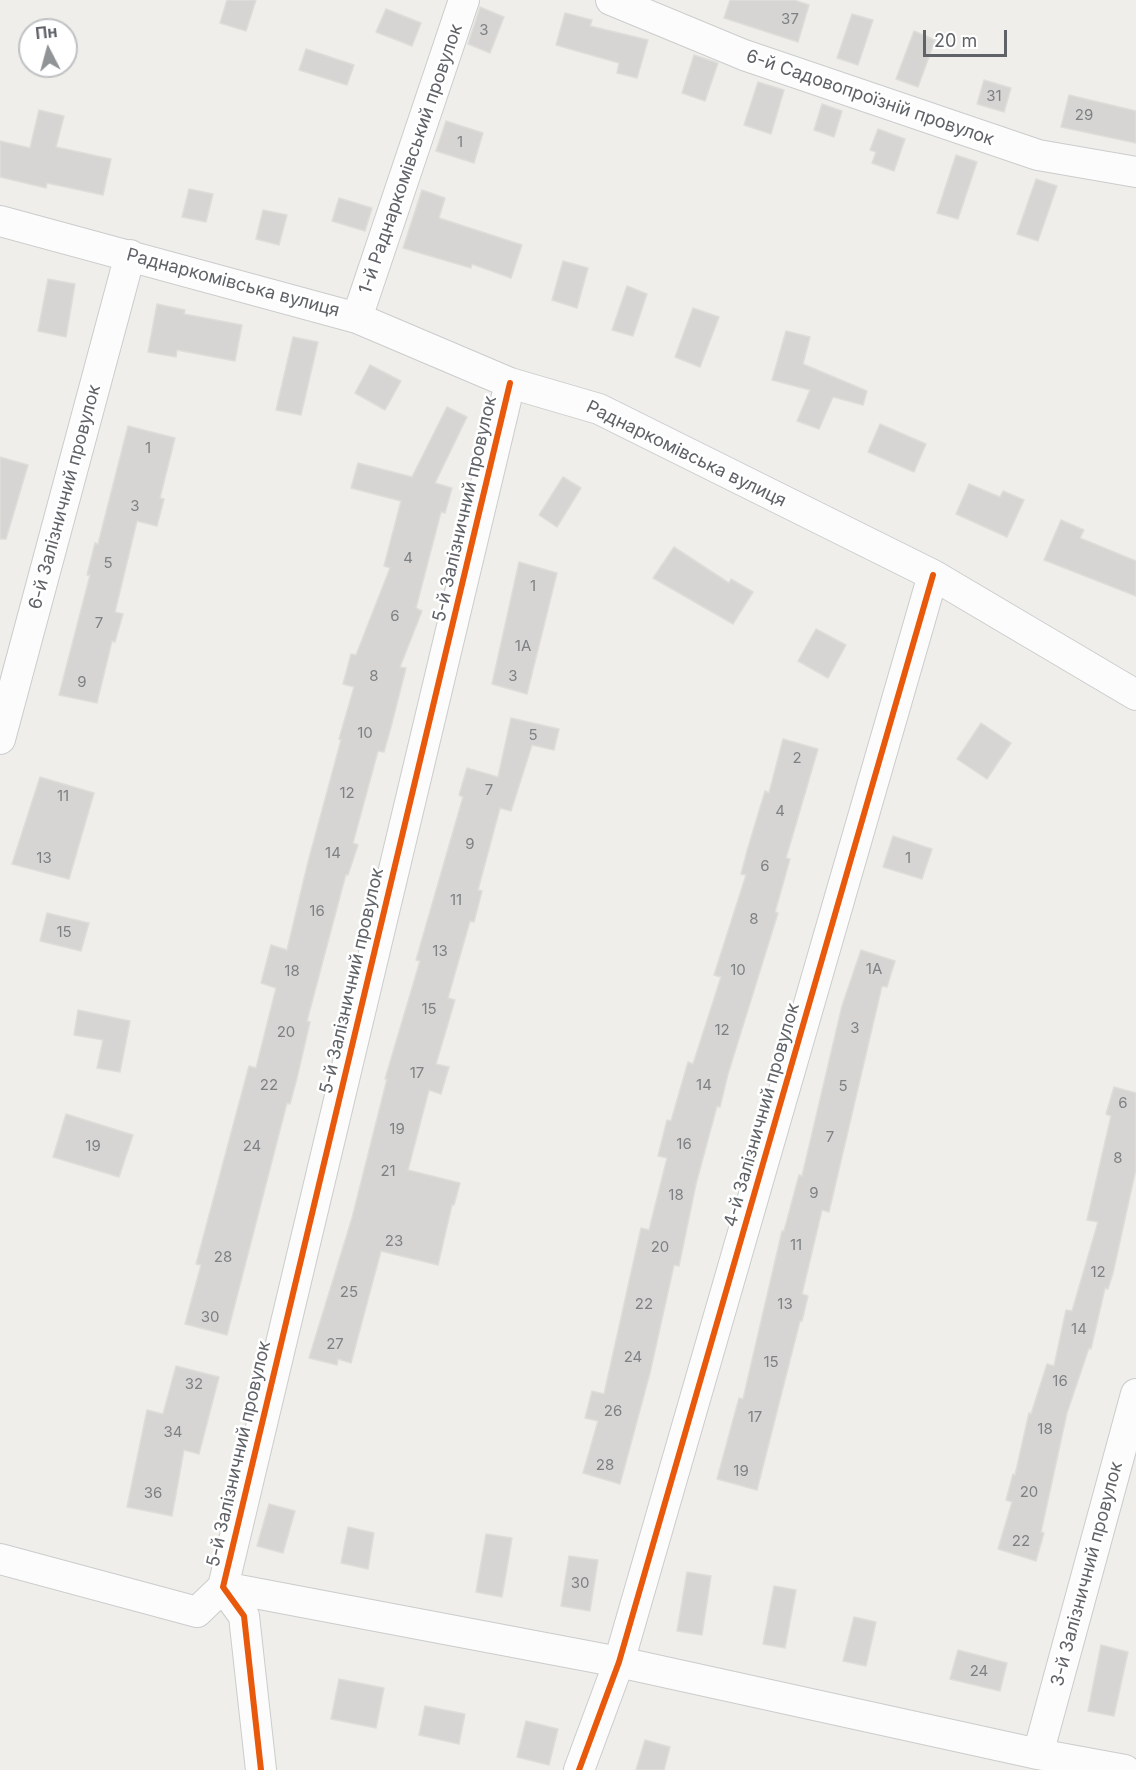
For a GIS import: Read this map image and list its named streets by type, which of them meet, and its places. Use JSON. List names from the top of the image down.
{
  "streets": {
    "street": [
      "6-й Садовопроїзній провулок",
      "1-й Раднаркомівський провулок",
      "Раднаркомівська вулиця",
      "6-й Залізничний провулок",
      "5-й Залізничний провулок",
      "4-й Залізничний провулок",
      "3-й Залізничний провулок"
    ]
  },
  "crossings": [
    ["1-й Раднаркомівський провулок", "Раднаркомівська вулиця"],
    ["Раднаркомівська вулиця", "6-й Залізничний провулок"],
    ["Раднаркомівська вулиця", "5-й Залізничний провулок"],
    ["Раднаркомівська вулиця", "4-й Залізничний провулок"]
  ],
  "house_numbers": [
    "37",
    "3",
    "31",
    "29",
    "1",
    "1",
    "3",
    "4",
    "5",
    "1",
    "6",
    "7",
    "1А",
    "8",
    "3",
    "9",
    "10",
    "5",
    "2",
    "7",
    "12",
    "11",
    "4",
    "9",
    "14",
    "13",
    "1",
    "6",
    "11",
    "16",
    "8",
    "15",
    "13",
    "1А",
    "10",
    "18",
    "15",
    "3",
    "12",
    "20",
    "17",
    "22",
    "14",
    "5",
    "6",
    "19",
    "7",
    "16",
    "19",
    "24",
    "8",
    "21",
    "9",
    "18",
    "23",
    "11",
    "20",
    "28",
    "12",
    "25",
    "22",
    "13",
    "30",
    "14",
    "27",
    "24",
    "15",
    "16",
    "32",
    "26",
    "17",
    "18",
    "34",
    "28",
    "19",
    "20",
    "36",
    "22",
    "30",
    "24"
  ],
  "scale_bar": "20 m",
  "north": "top"
}
